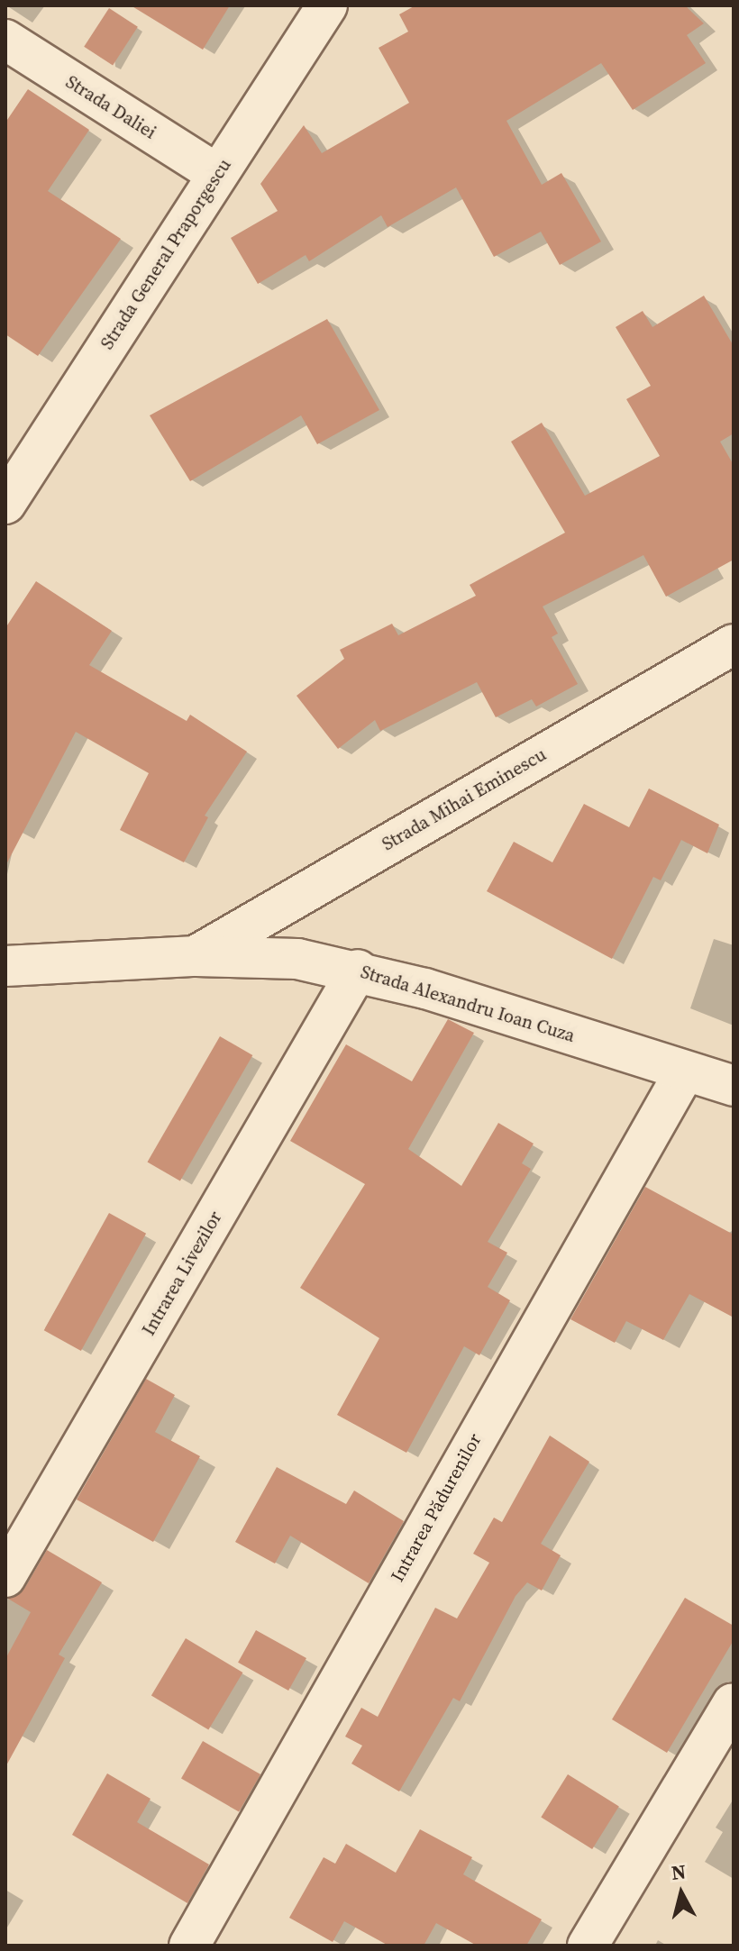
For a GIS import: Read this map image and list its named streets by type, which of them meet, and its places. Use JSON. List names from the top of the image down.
{
  "streets": {
    "street": [
      "Strada Daliei",
      "Strada General Praporgescu",
      "Strada Mihai Eminescu",
      "Strada Alexandru Ioan Cuza",
      "Intrarea Livezilor",
      "Intrarea Pădurenilor"
    ]
  },
  "crossings": [
    ["Strada Daliei", "Strada General Praporgescu"],
    ["Strada Mihai Eminescu", "Strada Alexandru Ioan Cuza"],
    ["Strada Alexandru Ioan Cuza", "Intrarea Livezilor"],
    ["Strada Alexandru Ioan Cuza", "Intrarea Pădurenilor"]
  ],
  "north": "top"
}
